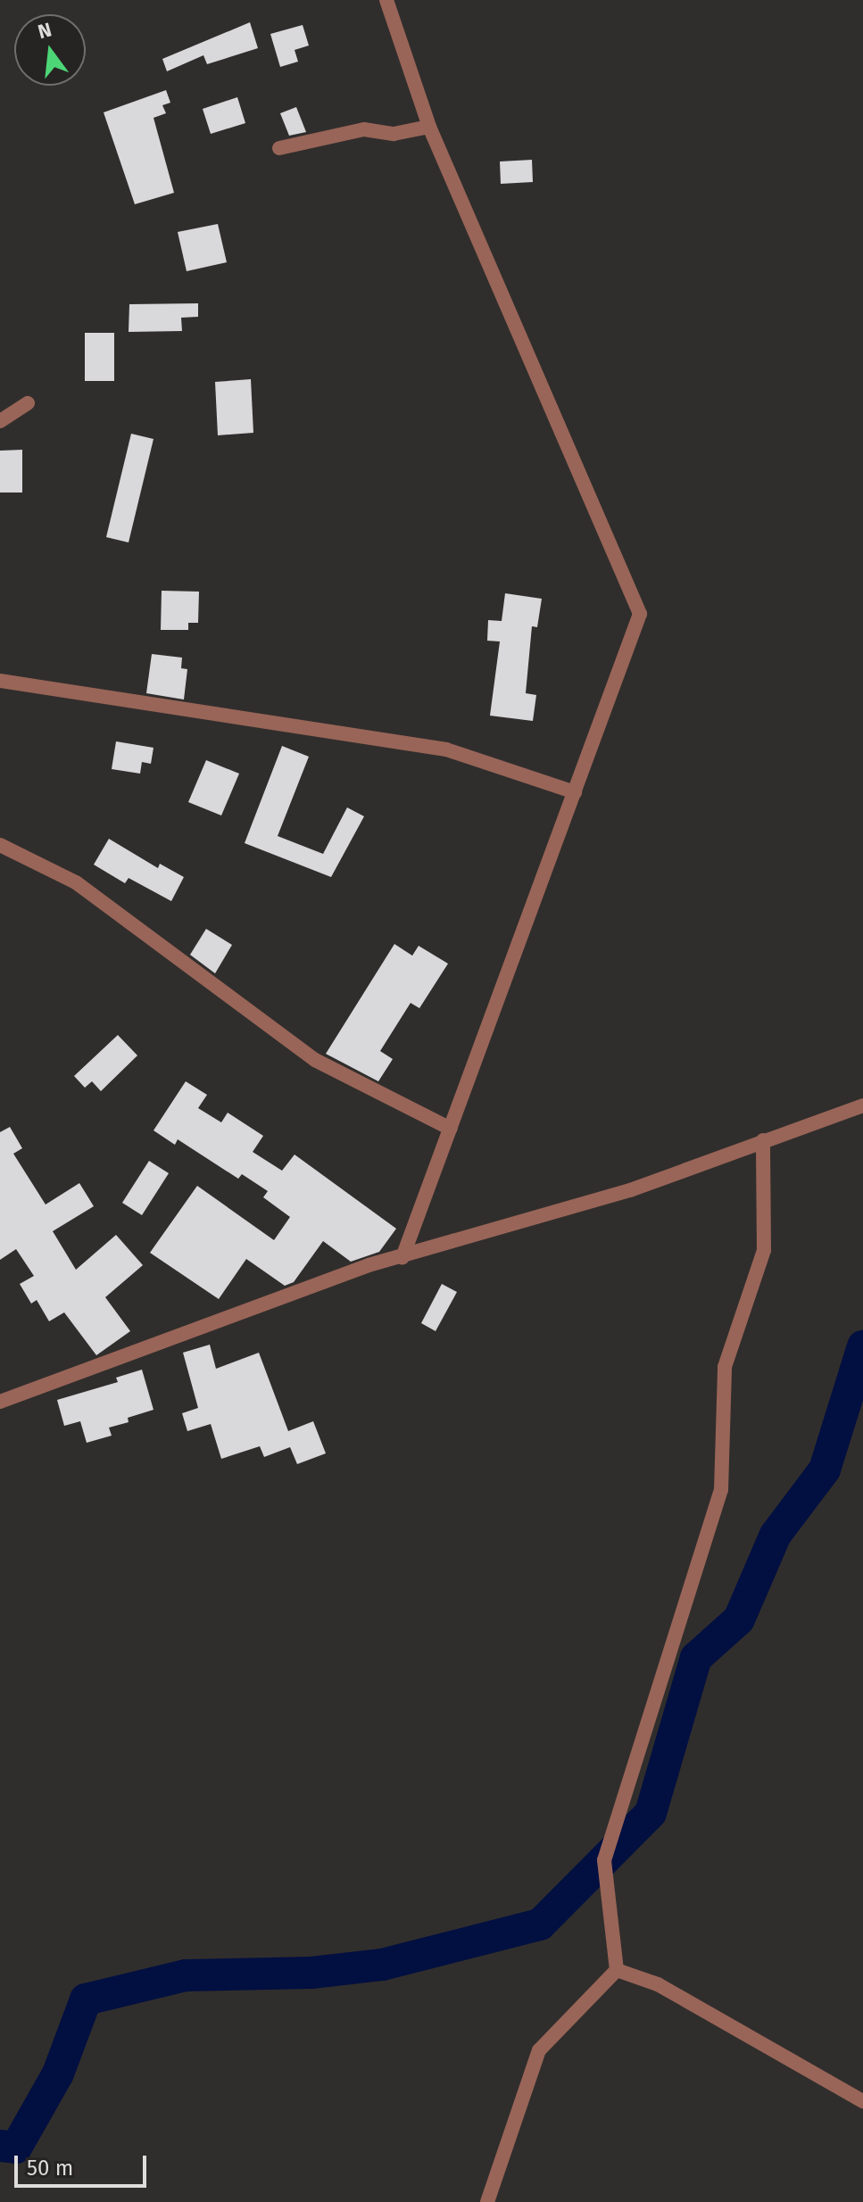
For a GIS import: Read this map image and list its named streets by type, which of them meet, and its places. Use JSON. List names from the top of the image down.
{
  "scale_bar": "50 m",
  "north": "top"
}
